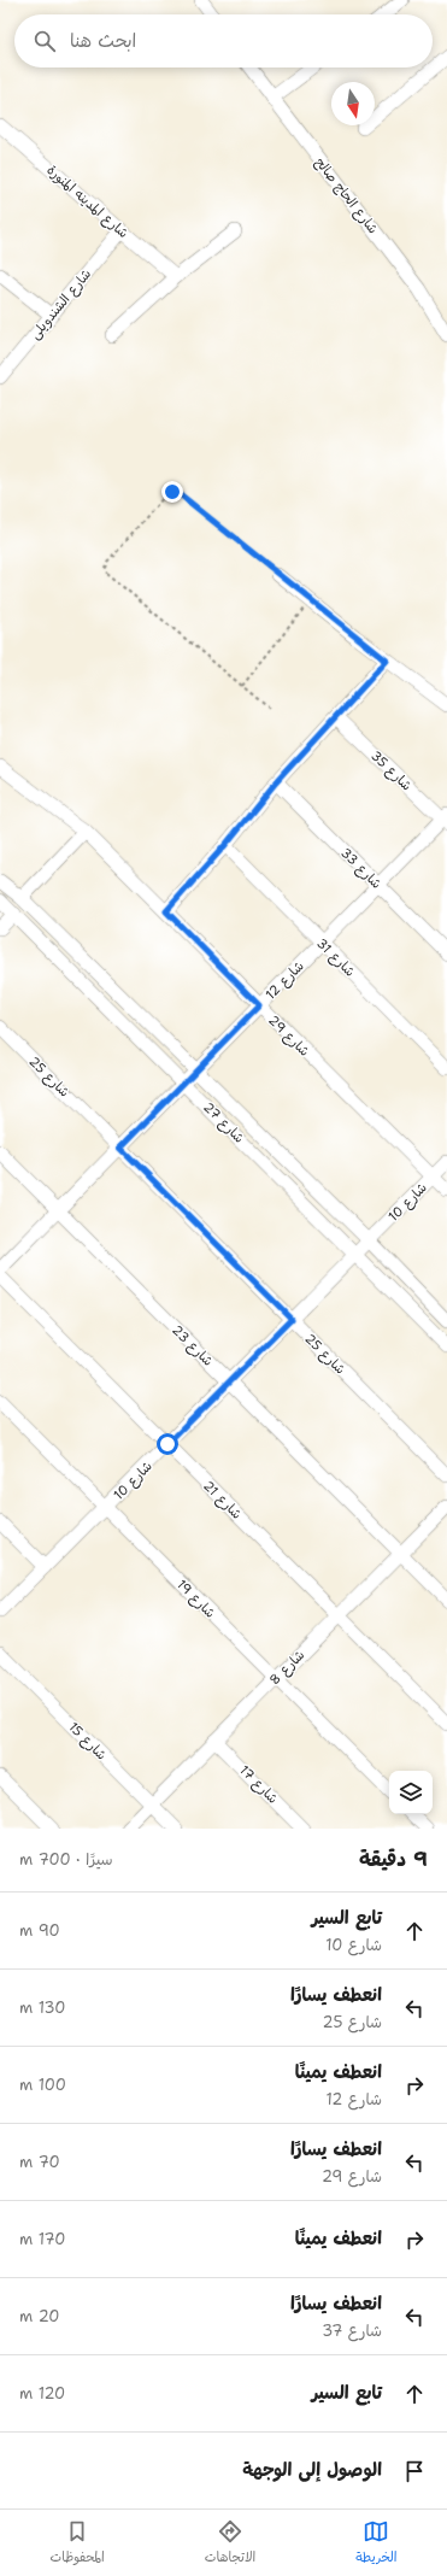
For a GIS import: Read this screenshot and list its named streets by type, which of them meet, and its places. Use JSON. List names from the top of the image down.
{
  "streets": {
    "street": [
      "شارع الحاج صالح",
      "شارع المدينه المنورة",
      "شارع الشندويلى",
      "شارع 35",
      "شارع 33",
      "شارع 31",
      "شارع 12",
      "شارع 29",
      "شارع 25",
      "شارع 27",
      "شارع 10",
      "شارع 23",
      "شارع 21",
      "شارع 19",
      "شارع 8",
      "شارع 15",
      "شارع 17"
    ]
  },
  "crossings": [
    ["شارع المدينه المنورة", "شارع الشندويلى"],
    ["شارع 35", "شارع 12"],
    ["شارع 33", "شارع 12"],
    ["شارع 31", "شارع 12"],
    ["شارع 12", "شارع 29"],
    ["شارع 12", "شارع 25"],
    ["شارع 12", "شارع 27"],
    ["شارع 12", "شارع 23"],
    ["شارع 29", "شارع 10"],
    ["شارع 25", "شارع 10"],
    ["شارع 27", "شارع 10"],
    ["شارع 10", "شارع 23"],
    ["شارع 10", "شارع 21"],
    ["شارع 10", "شارع 19"],
    ["شارع 23", "شارع 8"],
    ["شارع 21", "شارع 8"],
    ["شارع 19", "شارع 8"],
    ["شارع 8", "شارع 15"],
    ["شارع 8", "شارع 17"]
  ],
  "north": "bottom",
  "page": {
    "search": "ابحث هنا",
    "heading": ["9 دقيقة", "سيرًا · 700 m"],
    "list": [
      ["تابع السير", "شارع 10", "90 m"],
      ["انعطف يسارًا", "شارع 25", "130 m"],
      ["انعطف يمينًا", "شارع 12", "100 m"],
      ["انعطف يسارًا", "شارع 29", "70 m"],
      ["انعطف يمينًا", "170 m"],
      ["انعطف يسارًا", "شارع 37", "20 m"],
      ["تابع السير", "120 m"],
      "الوصول إلى الوجهة"
    ],
    "nav": ["الخريطة", "الاتجاهات", "المحفوظات"]
  }
}
